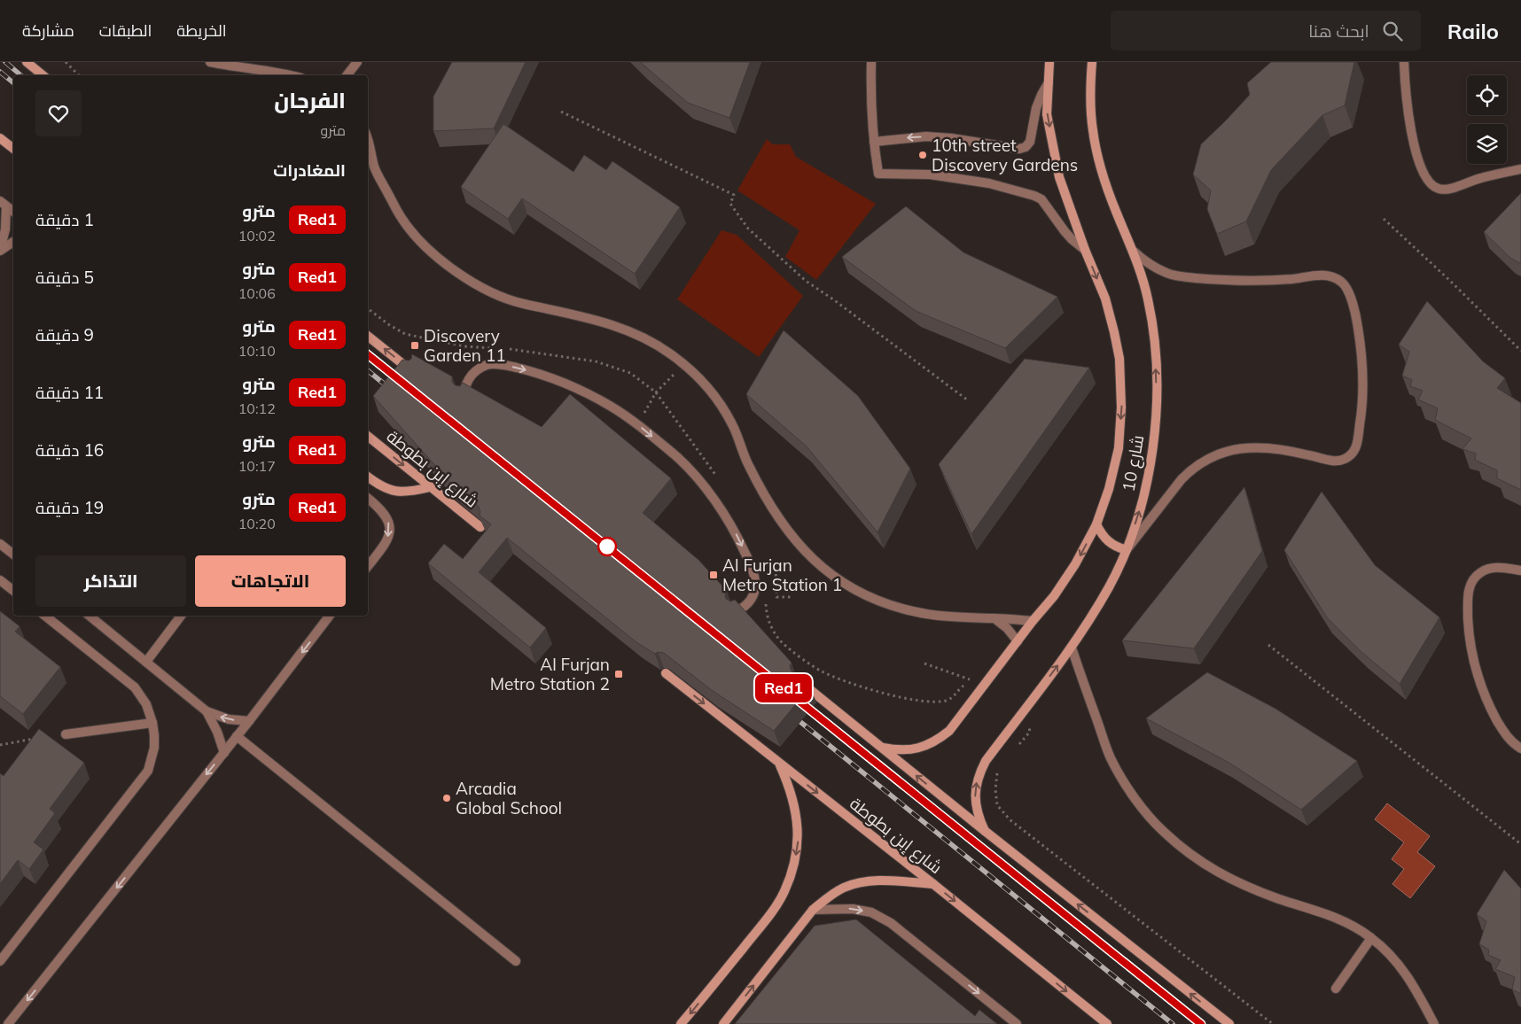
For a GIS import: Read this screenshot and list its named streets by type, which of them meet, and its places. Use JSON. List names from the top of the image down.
{
  "streets": {
    "street": ["شارع 10", "شارع إبن بطوطة"]
  },
  "places": {
    "other": ["10th street Discovery Gardens", "Arcadia Global School"],
    "transit": ["Discovery Garden 11", "Al Furjan Metro Station 1", "Al Furjan Metro Station 2"]
  },
  "lines": ["metro line Red1"],
  "page": {
    "header": "Railo",
    "search": "ابحث هنا",
    "nav": ["الخريطة", "الطبقات", "مشاركة"],
    "on_map": "Red1",
    "heading": [
      ["الفرجان", "مترو"],
      "المغادرات"
    ],
    "list": [
      {
        "mark": "Red1",
        "name": "مترو",
        "note": "10:02",
        "value": "1 دقيقة"
      },
      {
        "mark": "Red1",
        "name": "مترو",
        "note": "10:06",
        "value": "5 دقيقة"
      },
      {
        "mark": "Red1",
        "name": "مترو",
        "note": "10:10",
        "value": "9 دقيقة"
      },
      {
        "mark": "Red1",
        "name": "مترو",
        "note": "10:12",
        "value": "11 دقيقة"
      },
      {
        "mark": "Red1",
        "name": "مترو",
        "note": "10:17",
        "value": "16 دقيقة"
      },
      {
        "mark": "Red1",
        "name": "مترو",
        "note": "10:20",
        "value": "19 دقيقة"
      }
    ],
    "buttons": ["الاتجاهات", "التذاكر"]
  }
}
